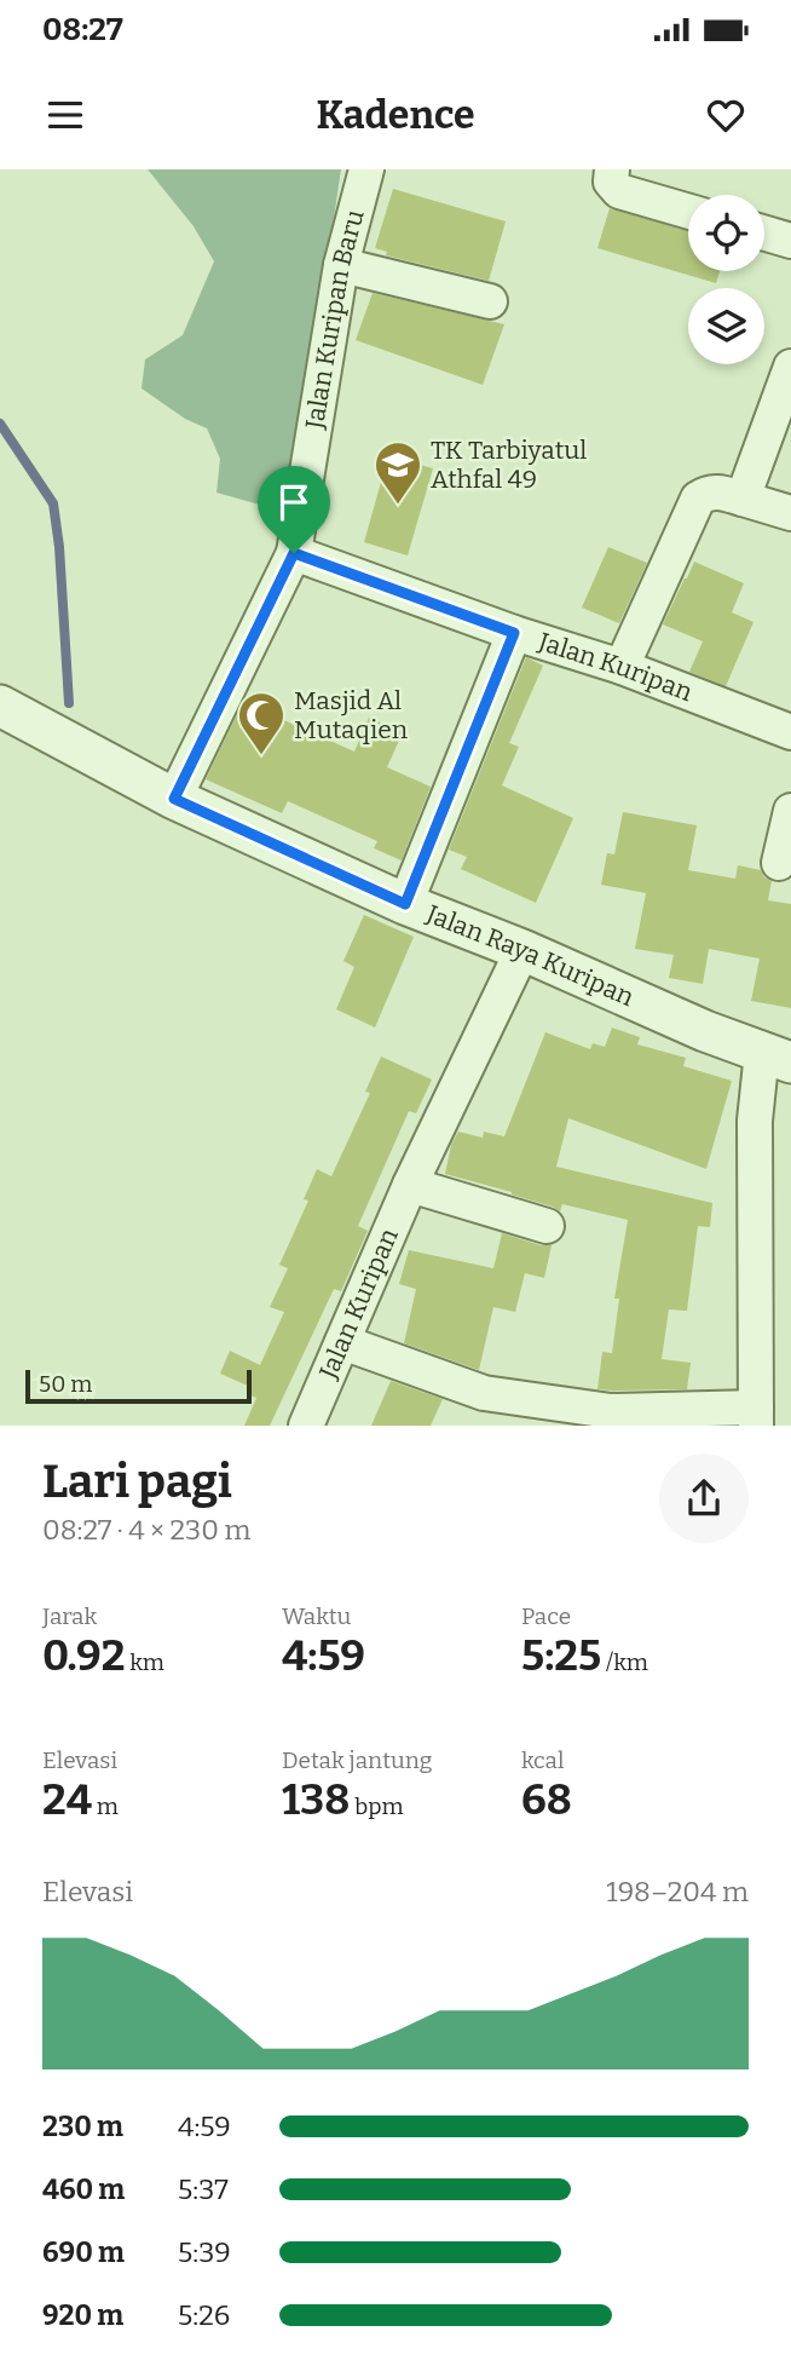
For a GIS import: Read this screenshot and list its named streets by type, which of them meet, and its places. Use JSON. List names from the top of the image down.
{
  "streets": {
    "street": ["Jalan Kuripan Baru", "Jalan Kuripan", "Jalan Raya Kuripan"]
  },
  "crossings": [
    ["Jalan Kuripan Baru", "Jalan Kuripan"],
    ["Jalan Kuripan Baru", "Jalan Raya Kuripan"],
    ["Jalan Kuripan", "Jalan Raya Kuripan"]
  ],
  "places": {
    "school or university": ["TK Tarbiyatul Athfal 49"],
    "mosque": ["Masjid Al Mutaqien"]
  },
  "scale_bar": "50 m",
  "page": {
    "status": "08:27",
    "header": "Kadence",
    "scale": "50 m",
    "heading": ["Lari pagi", "08:27 · 4 × 230 m"],
    "stats": [
      ["Jarak", "0.92 km"],
      ["Waktu", "4:59"],
      ["Pace", "5:25 /km"],
      ["Elevasi", "24 m"],
      ["Detak jantung", "138 bpm"],
      ["kcal", "68"]
    ],
    "chart": ["Elevasi", "198–204 m"],
    "list": [
      {
        "name": "230 m",
        "note": "4:59"
      },
      {
        "name": "460 m",
        "note": "5:37"
      },
      {
        "name": "690 m",
        "note": "5:39"
      },
      {
        "name": "920 m",
        "note": "5:26"
      }
    ]
  }
}
